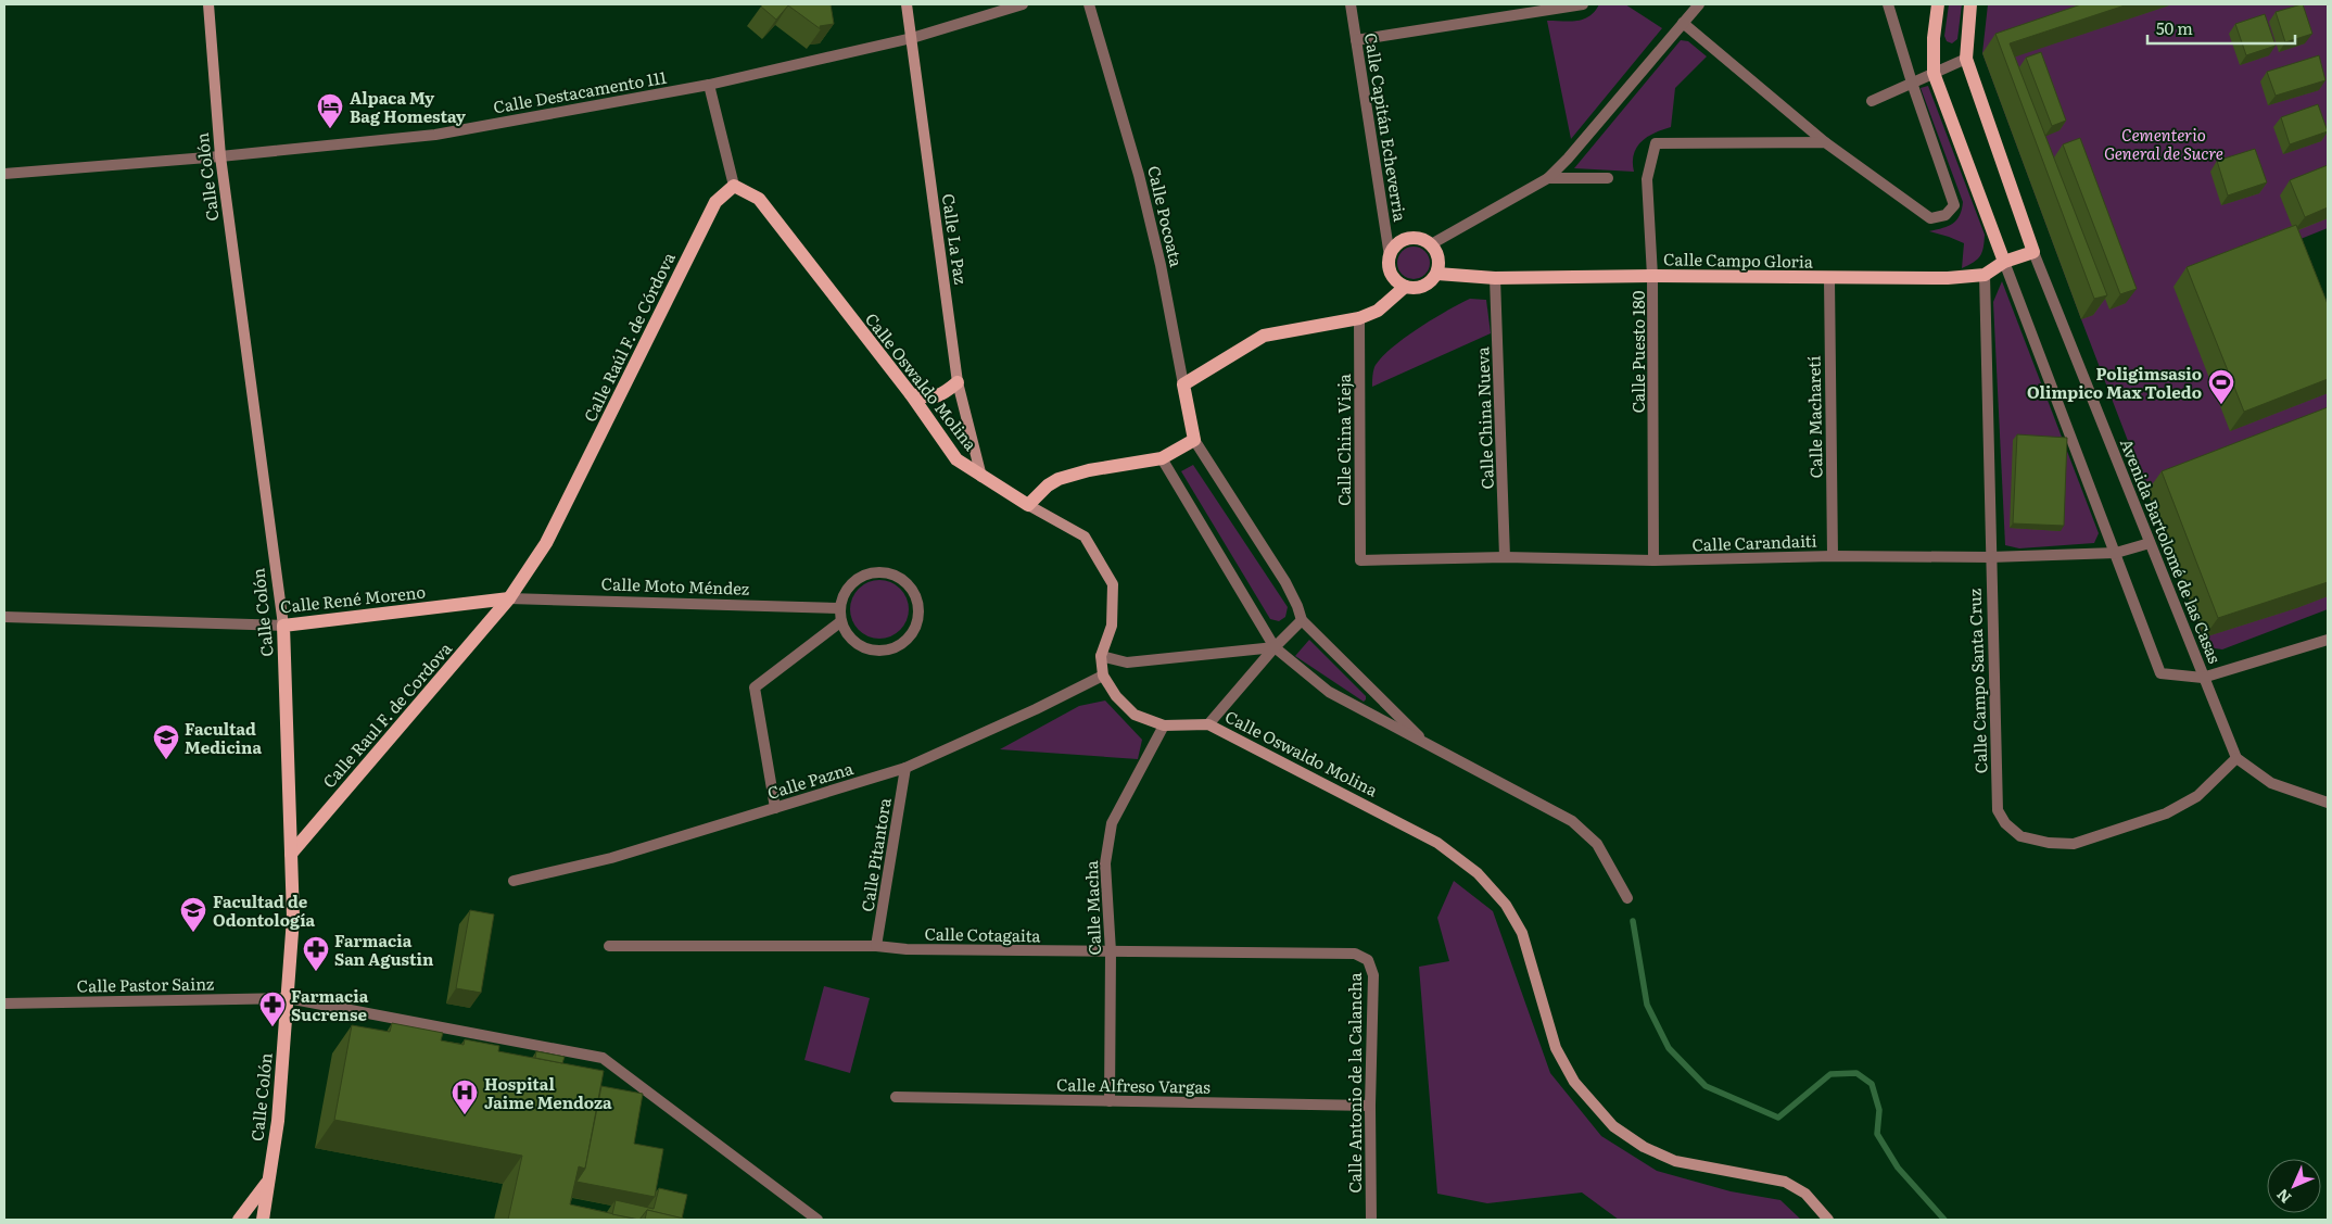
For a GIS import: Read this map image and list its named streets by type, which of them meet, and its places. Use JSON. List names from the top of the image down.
{
  "streets": {
    "main road": [
      "Calle Colón",
      "Calle Pocoata",
      "Calle La Paz",
      "Calle Campo Gloria",
      "Calle Raúl F. de Córdova",
      "Calle Oswaldo Molina",
      "Avenida Bartolomé de las Casas",
      "Calle René Moreno",
      "Calle Raul F. de Cordova"
    ],
    "street": [
      "Calle Destacamento 111",
      "Calle Capitán Echeverria",
      "Calle Puesto 180",
      "Calle Macharetí",
      "Calle China Nueva",
      "Calle China Vieja",
      "Calle Carandaiti",
      "Calle Moto Méndez",
      "Calle Campo Santa Cruz",
      "Calle Pazna",
      "Calle Pitantora",
      "Calle Macha",
      "Calle Cotagaita",
      "Calle Pastor Sainz",
      "Calle Antonio de la Calancha",
      "Calle Alfreso Vargas"
    ]
  },
  "crossings": [
    ["Calle Destacamento 111", "Calle Colón"],
    ["Calle Destacamento 111", "Calle La Paz"],
    ["Calle Capitán Echeverria", "Calle Campo Gloria"],
    ["Calle Colón", "Calle René Moreno"],
    ["Calle Colón", "Calle Raul F. de Cordova"],
    ["Calle Colón", "Calle Pastor Sainz"],
    ["Calle La Paz", "Calle Oswaldo Molina"],
    ["Calle Campo Gloria", "Calle Puesto 180"],
    ["Calle Campo Gloria", "Calle Macharetí"],
    ["Calle Campo Gloria", "Calle China Nueva"],
    ["Calle Campo Gloria", "Avenida Bartolomé de las Casas"],
    ["Calle Campo Gloria", "Calle Campo Santa Cruz"],
    ["Calle Raúl F. de Córdova", "Calle Oswaldo Molina"],
    ["Calle Raúl F. de Córdova", "Calle Moto Méndez"],
    ["Calle Raúl F. de Córdova", "Calle René Moreno"],
    ["Calle Raúl F. de Córdova", "Calle Raul F. de Cordova"],
    ["Calle Puesto 180", "Calle Carandaiti"],
    ["Calle Oswaldo Molina", "Calle Pazna"],
    ["Calle Oswaldo Molina", "Calle Macha"],
    ["Calle Macharetí", "Calle Carandaiti"],
    ["Calle China Nueva", "Calle Carandaiti"],
    ["Calle China Vieja", "Calle Carandaiti"],
    ["Calle Carandaiti", "Avenida Bartolomé de las Casas"],
    ["Calle Carandaiti", "Calle Campo Santa Cruz"],
    ["Calle Moto Méndez", "Calle René Moreno"],
    ["Calle Moto Méndez", "Calle Raul F. de Cordova"],
    ["Calle René Moreno", "Calle Raul F. de Cordova"],
    ["Calle Pazna", "Calle Pitantora"],
    ["Calle Pitantora", "Calle Cotagaita"],
    ["Calle Macha", "Calle Cotagaita"],
    ["Calle Macha", "Calle Alfreso Vargas"],
    ["Calle Cotagaita", "Calle Antonio de la Calancha"],
    ["Calle Antonio de la Calancha", "Calle Alfreso Vargas"]
  ],
  "parks": ["Cementerio General de Sucre"],
  "places": {
    "hotel": ["Alpaca My Bag Homestay"],
    "sports": ["Poligimsasio Olimpico Max Toledo"],
    "school or university": ["Facultad Medicina", "Facultad de Odontología"],
    "pharmacy": ["Farmacia San Agustin", "Farmacia Sucrense"],
    "hospital": ["Hospital Jaime Mendoza"]
  },
  "scale_bar": "50 m",
  "north": "bottom left"
}
